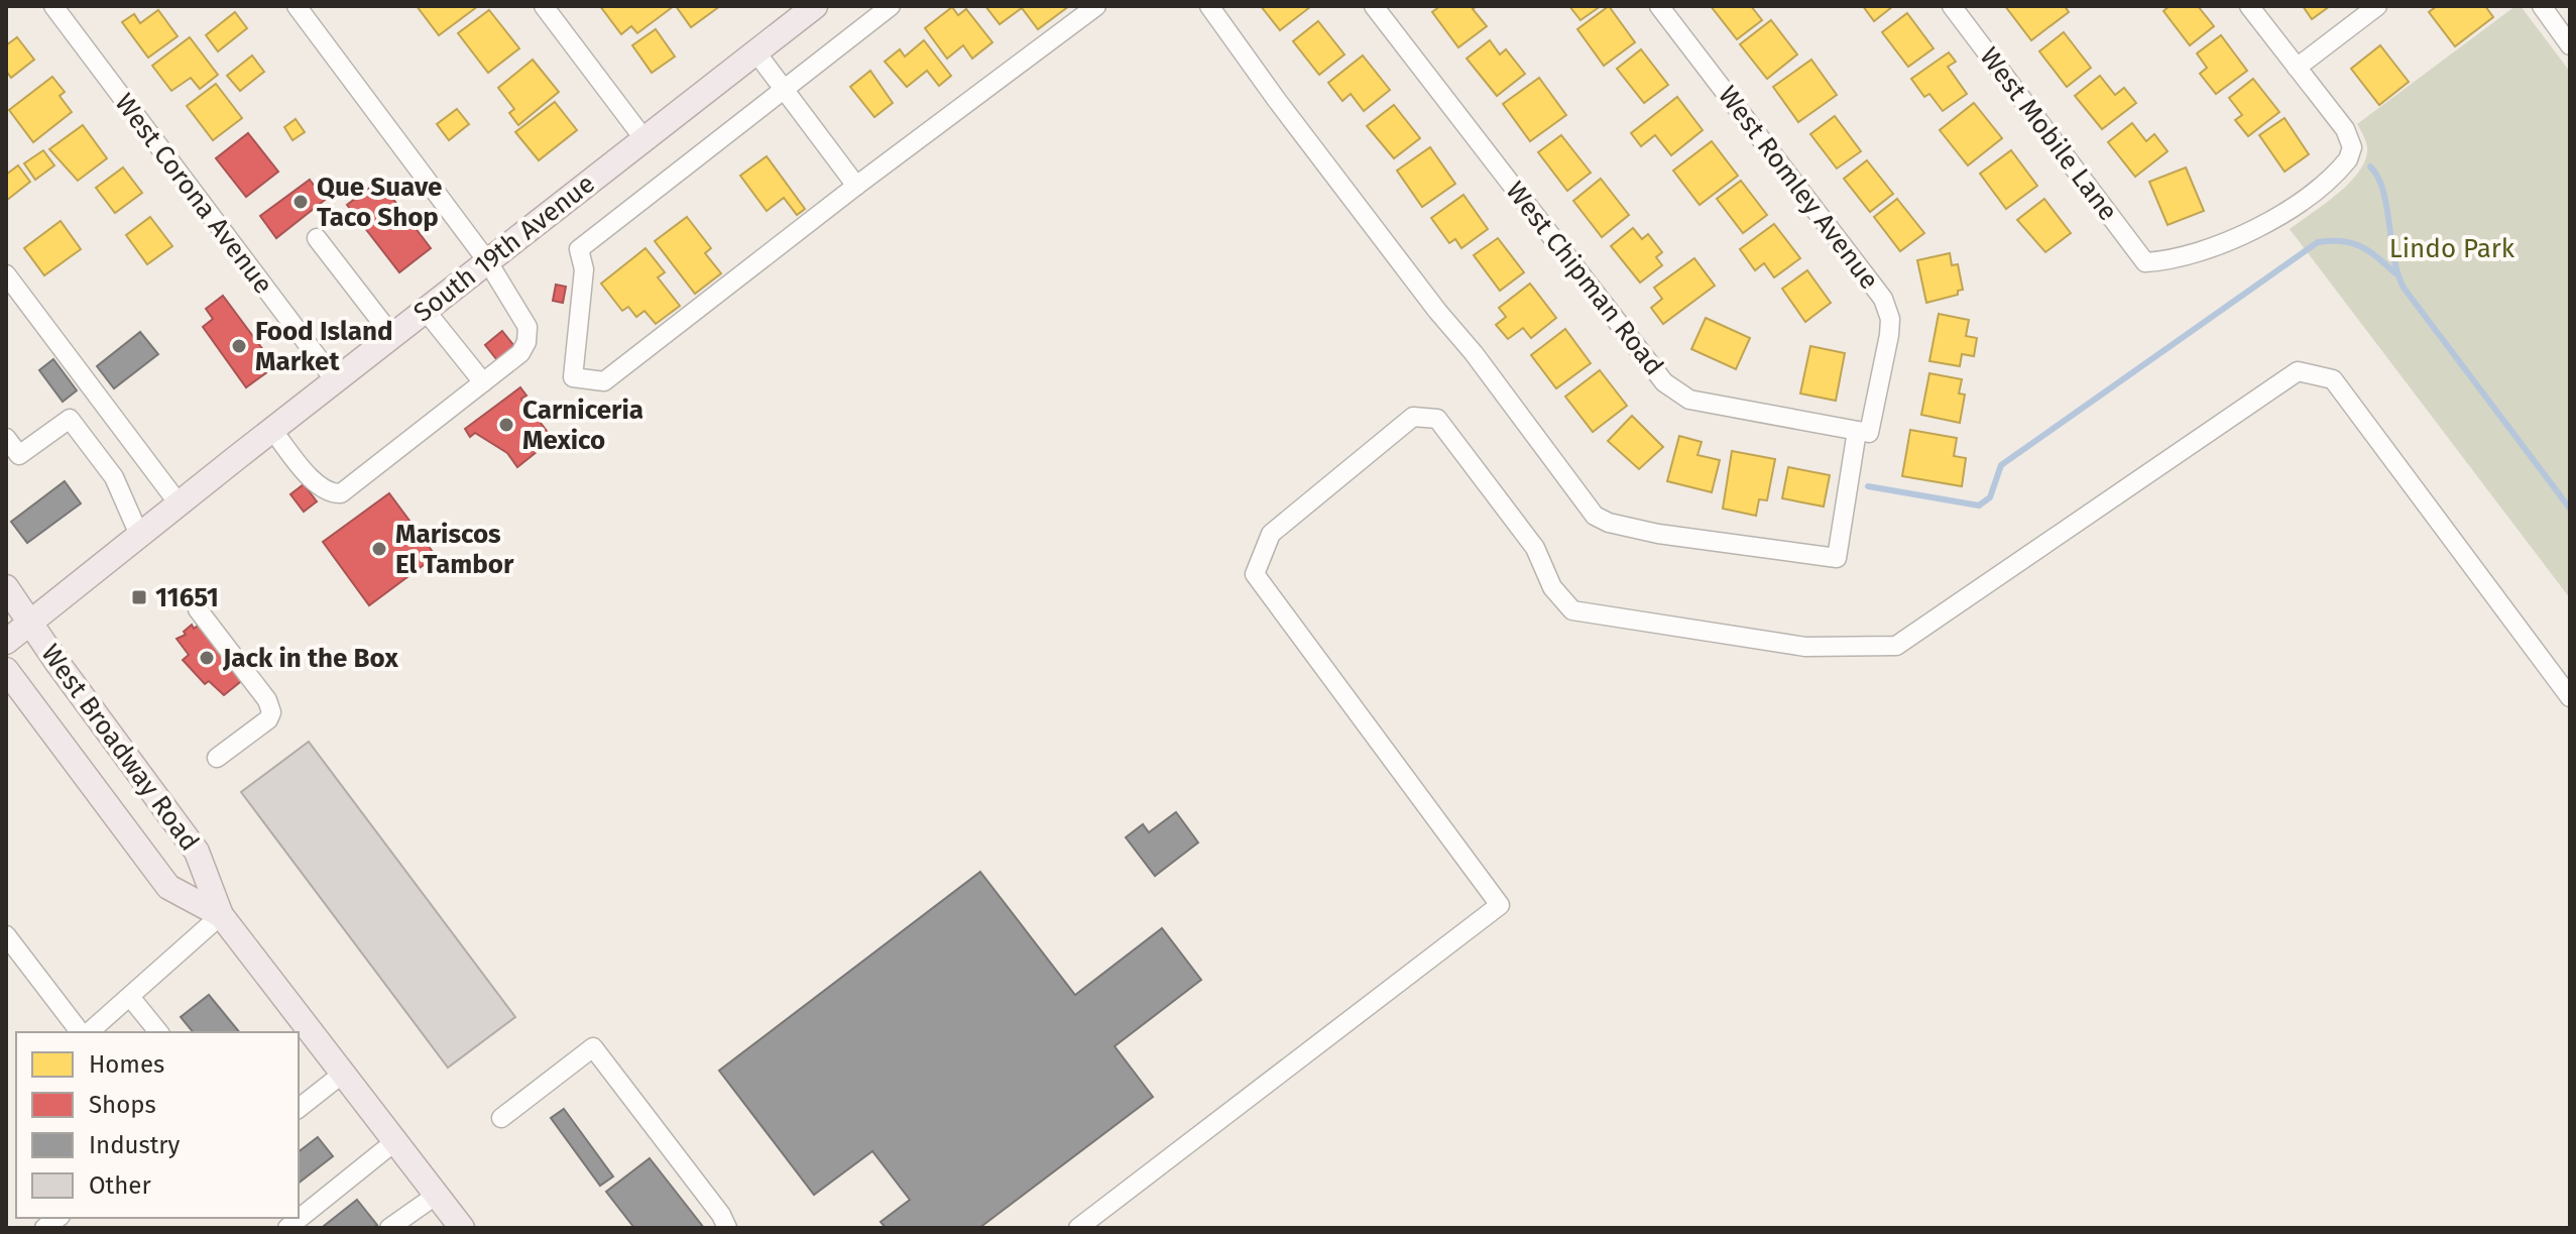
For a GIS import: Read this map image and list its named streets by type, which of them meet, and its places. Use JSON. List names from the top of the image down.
{
  "streets": {
    "main road": ["South 19th Avenue", "West Broadway Road"],
    "street": [
      "West Mobile Lane",
      "West Romley Avenue",
      "West Corona Avenue",
      "West Chipman Road"
    ]
  },
  "crossings": [
    ["West Romley Avenue", "West Chipman Road"],
    ["West Corona Avenue", "South 19th Avenue"],
    ["South 19th Avenue", "West Broadway Road"]
  ],
  "parks": ["Lindo Park"],
  "places": {
    "other": [
      "Que Suave Taco Shop",
      "Food Island Market",
      "Carniceria Mexico",
      "Mariscos El Tambor",
      "Jack in the Box"
    ],
    "transit": ["11651"]
  },
  "legend": [
    "Homes",
    "Shops",
    "Industry",
    "Other"
  ]
}
